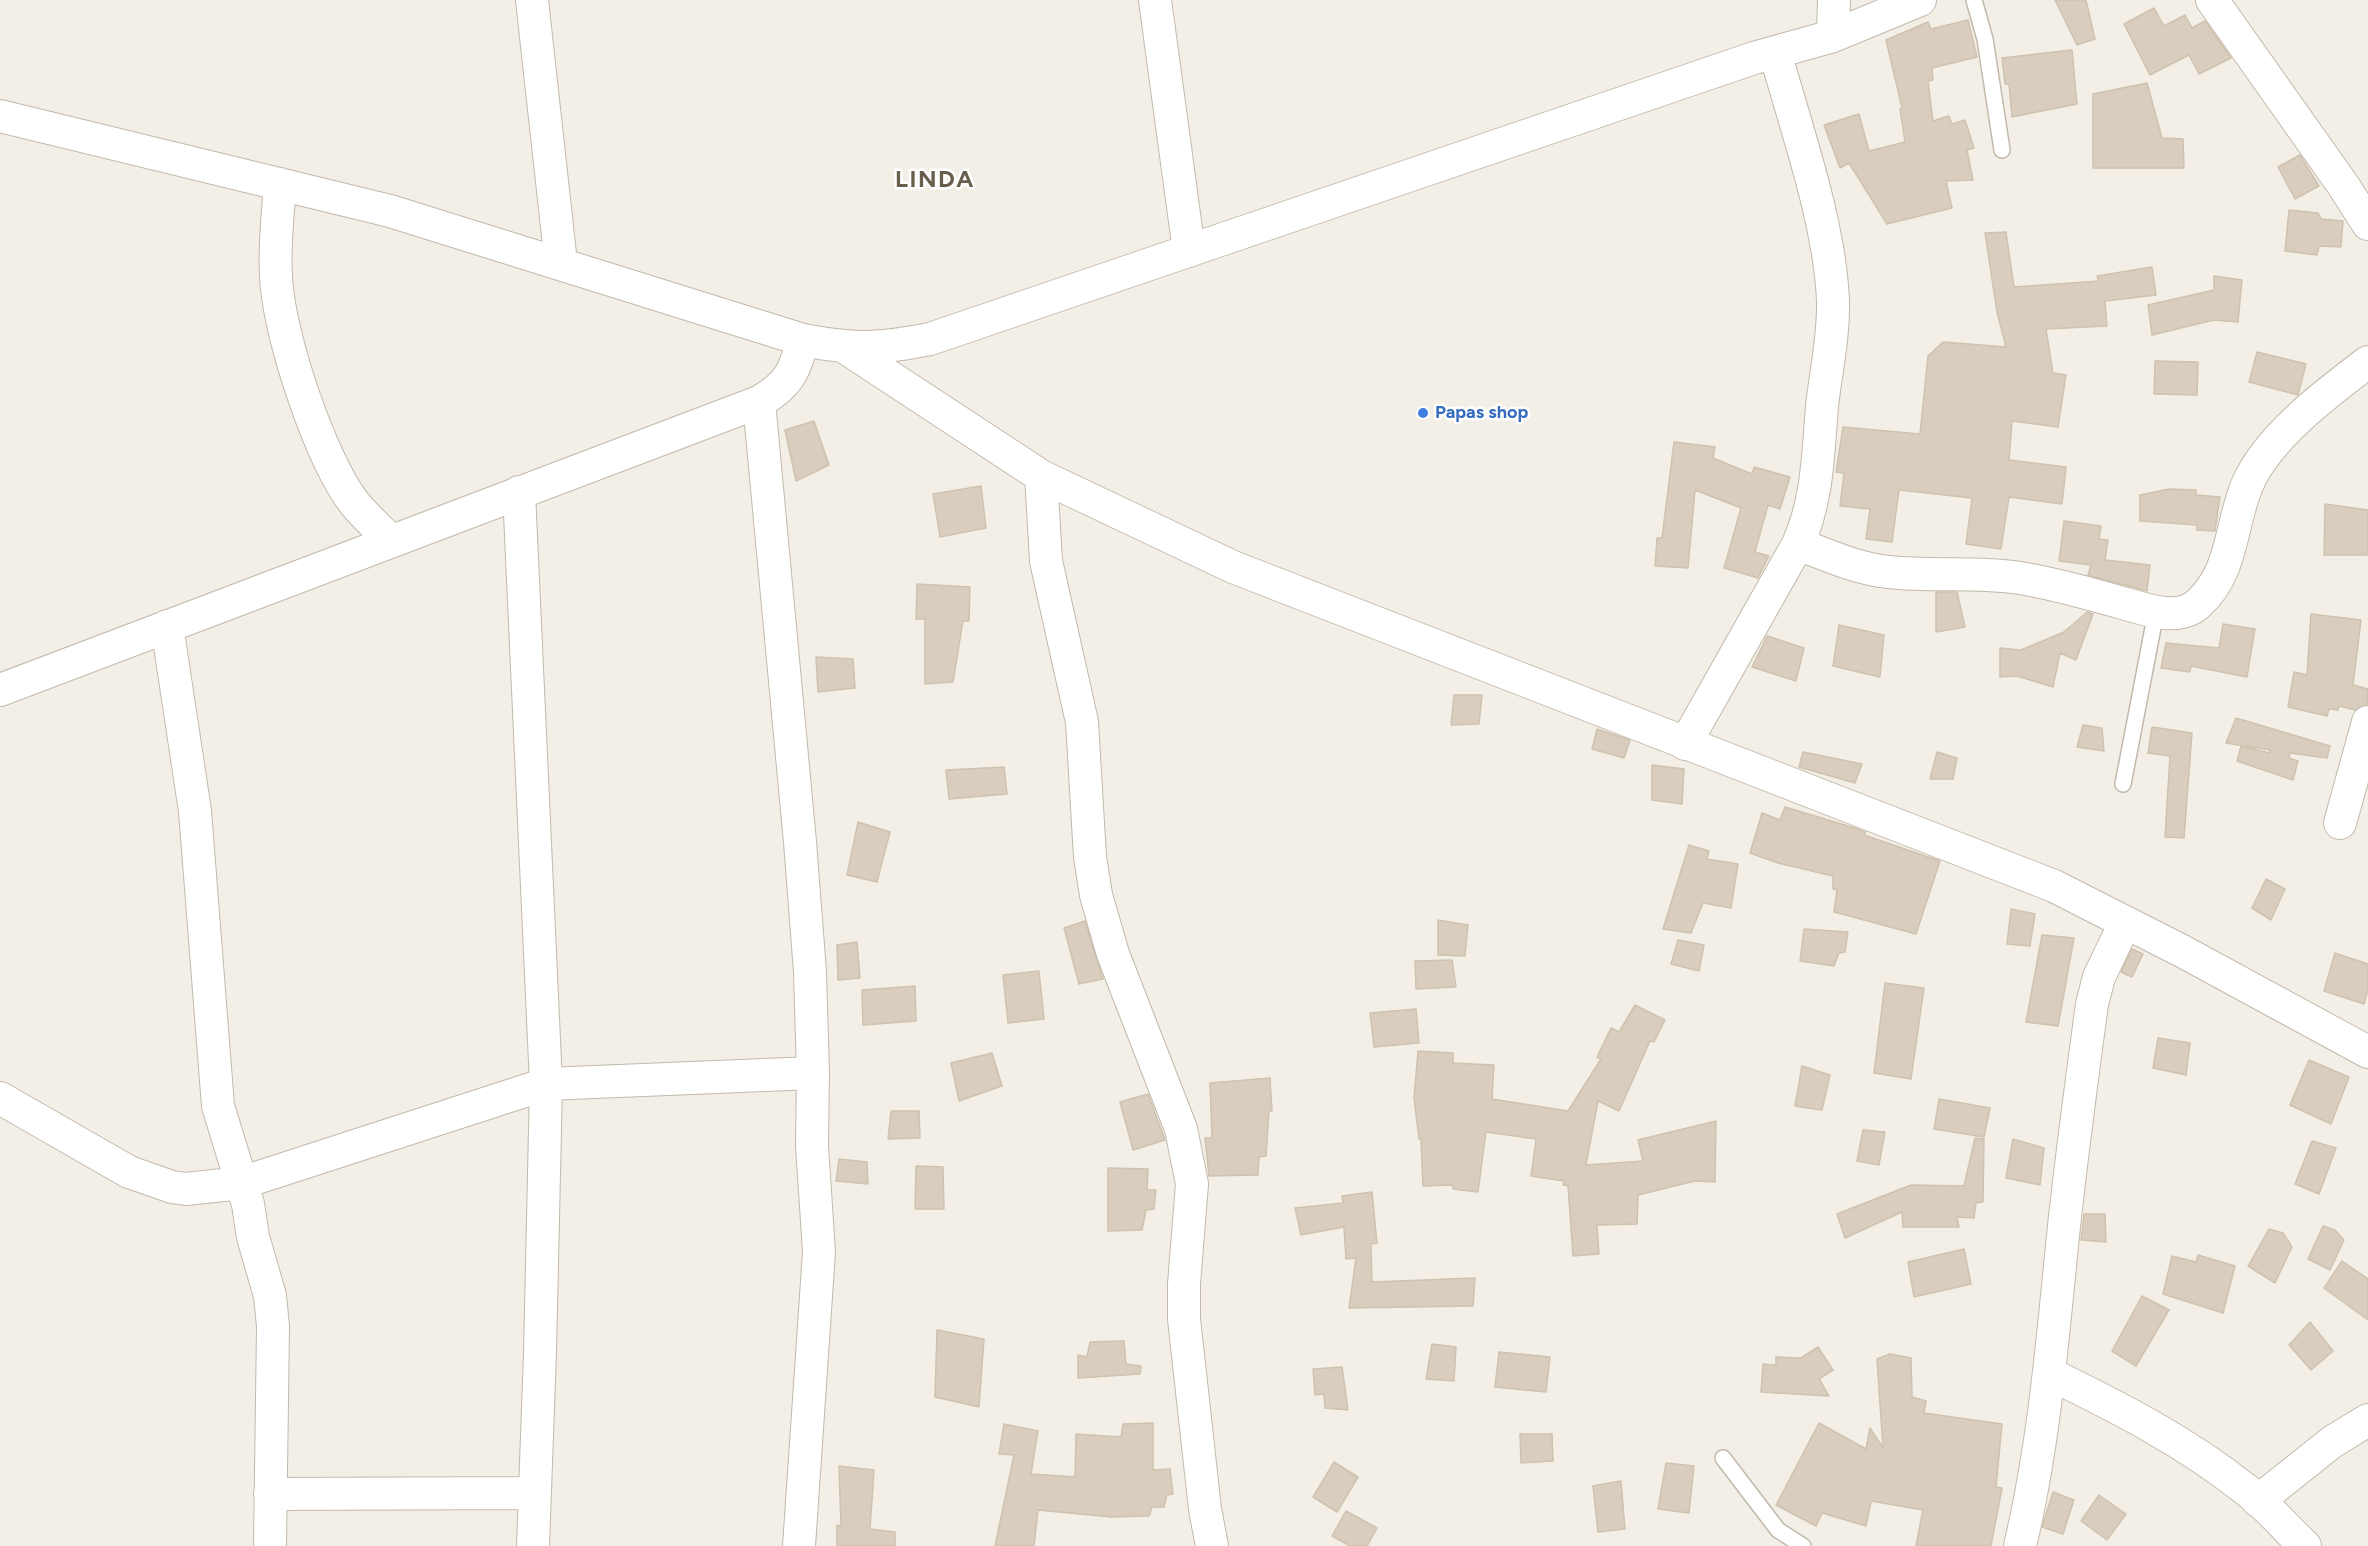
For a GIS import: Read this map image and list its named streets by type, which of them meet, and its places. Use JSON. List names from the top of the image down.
{
  "districts": ["LINDA"],
  "places": ["Papas shop"]
}
